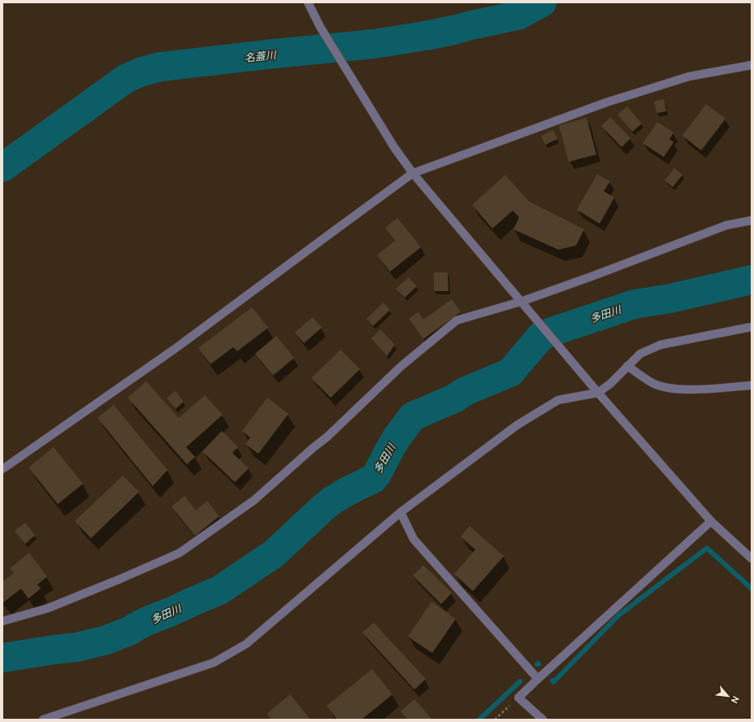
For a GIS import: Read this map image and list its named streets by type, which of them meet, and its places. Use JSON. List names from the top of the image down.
{
  "water": ["名蓋川", "多田川"],
  "north": "bottom right"
}
